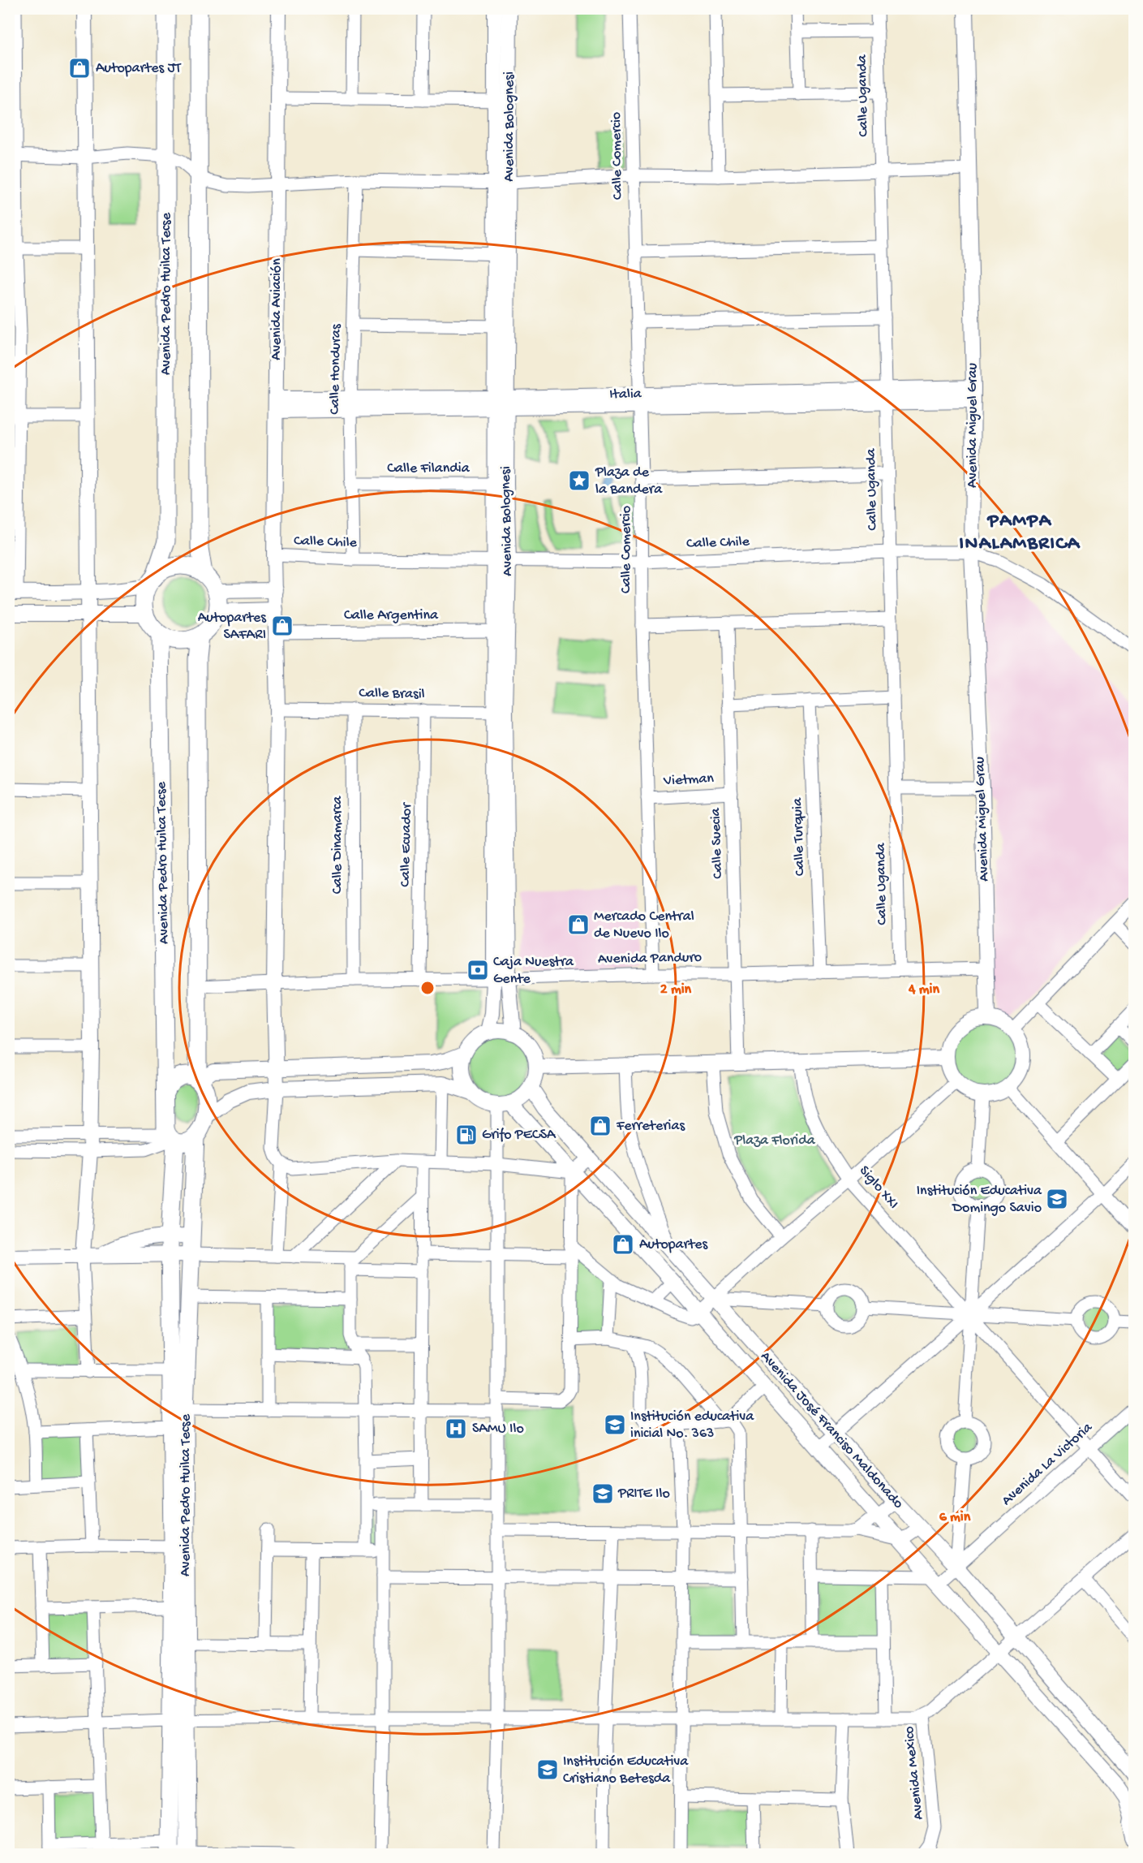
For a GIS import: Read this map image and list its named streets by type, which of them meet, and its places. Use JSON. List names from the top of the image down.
{
  "streets": {
    "main road": ["Avenida Pedro Huilca Tecse"],
    "street": [
      "Calle Uganda",
      "Avenida Bolognesi",
      "Calle Comercio",
      "Avenida Aviación",
      "Calle Honduras",
      "Italia",
      "Avenida Miguel Grau",
      "Calle Filandia",
      "Calle Chile",
      "Calle Argentina",
      "Calle Brasil",
      "Vietman",
      "Calle Turquia",
      "Calle Suecia",
      "Calle Dinamarca",
      "Calle Ecuador",
      "Avenida Panduro",
      "Siglo XXI",
      "Avenida José Franciso Maldonado",
      "Avenida La Victoria",
      "Avenida Mexico"
    ]
  },
  "crossings": [
    ["Calle Uganda", "Italia"],
    ["Calle Uganda", "Calle Chile"],
    ["Calle Uganda", "Avenida Panduro"],
    ["Avenida Bolognesi", "Italia"],
    ["Avenida Bolognesi", "Calle Filandia"],
    ["Avenida Bolognesi", "Calle Chile"],
    ["Avenida Bolognesi", "Calle Argentina"],
    ["Avenida Bolognesi", "Calle Brasil"],
    ["Avenida Bolognesi", "Avenida Panduro"],
    ["Avenida Bolognesi", "Avenida José Franciso Maldonado"],
    ["Calle Comercio", "Italia"],
    ["Calle Comercio", "Calle Chile"],
    ["Calle Comercio", "Vietman"],
    ["Calle Comercio", "Avenida Panduro"],
    ["Avenida Aviación", "Italia"],
    ["Avenida Aviación", "Calle Chile"],
    ["Avenida Aviación", "Calle Argentina"],
    ["Avenida Aviación", "Calle Brasil"],
    ["Avenida Aviación", "Avenida Panduro"],
    ["Calle Honduras", "Italia"],
    ["Calle Honduras", "Calle Filandia"],
    ["Calle Honduras", "Calle Chile"],
    ["Italia", "Avenida Miguel Grau"],
    ["Avenida Miguel Grau", "Calle Chile"],
    ["Avenida Miguel Grau", "Avenida Panduro"],
    ["Calle Brasil", "Calle Dinamarca"],
    ["Calle Brasil", "Calle Ecuador"],
    ["Vietman", "Calle Suecia"],
    ["Calle Turquia", "Avenida Panduro"],
    ["Calle Suecia", "Avenida Panduro"],
    ["Calle Dinamarca", "Avenida Panduro"],
    ["Calle Ecuador", "Avenida Panduro"],
    ["Siglo XXI", "Avenida La Victoria"],
    ["Avenida José Franciso Maldonado", "Avenida La Victoria"]
  ],
  "districts": ["PAMPA INALAMBRICA"],
  "parks": ["Plaza Florida"],
  "places": {
    "shop": [
      "Autopartes JT",
      "Autopartes SAFARI",
      "Mercado Central de Nuevo Ilo",
      "Ferreterias",
      "Autopartes"
    ],
    "place": ["Plaza de la Bandera"],
    "bank": ["Caja Nuestra Gente"],
    "fuel station": ["Grifo PECSA"],
    "school or university": [
      "Institución Educativa Domingo Savio",
      "Institución educativa inicial No. 363",
      "PRITE Ilo",
      "Institución Educativa Cristiano Betesda"
    ],
    "hospital": ["SAMU Ilo"]
  },
  "rings": ["2 min", "4 min", "6 min"]
}
